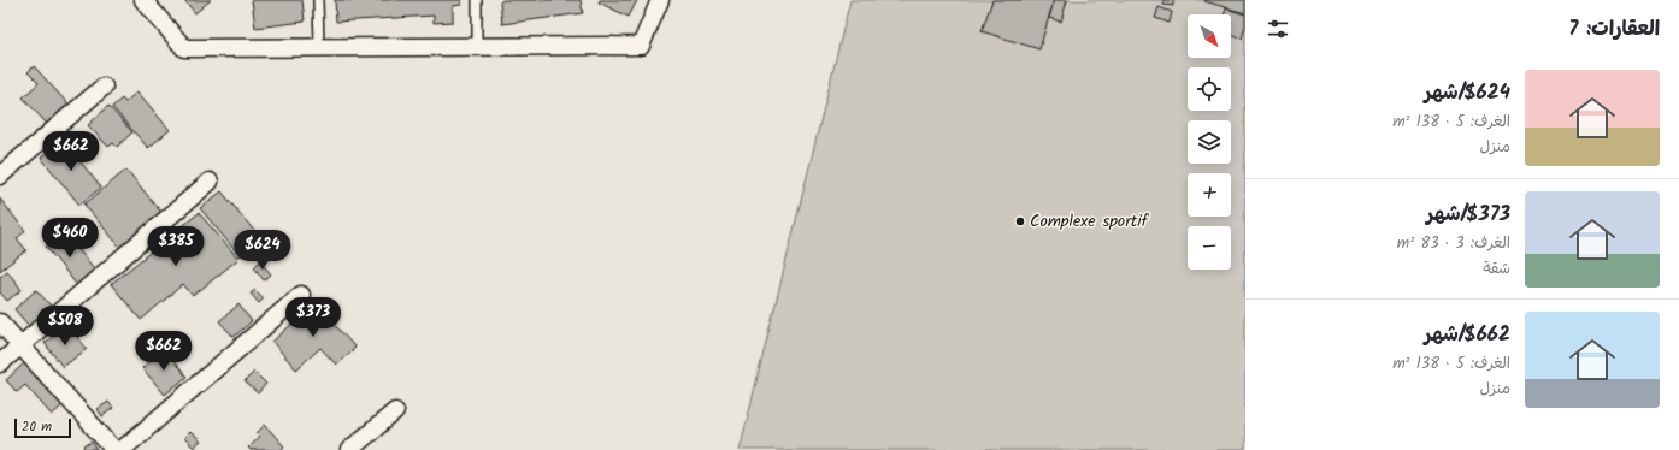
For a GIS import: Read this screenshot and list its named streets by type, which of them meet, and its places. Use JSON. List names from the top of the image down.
{
  "places": ["Complexe sportif"],
  "scale_bar": "20 m",
  "north": "bottom right",
  "page": {
    "heading": "العقارات: 7",
    "map_buttons": ["+", "−"],
    "list": [
      {
        "name": "$624/شهر",
        "note": "الغرف: 5 · 138 m² · منزل"
      },
      {
        "name": "$373/شهر",
        "note": "الغرف: 3 · 83 m² · شقة"
      },
      {
        "name": "$662/شهر",
        "note": "الغرف: 5 · 138 m² · منزل"
      }
    ],
    "price": [
      "$662",
      "$460",
      "$385",
      "$624",
      "$373",
      "$508",
      "$662"
    ],
    "scale": "20 m"
  }
}
